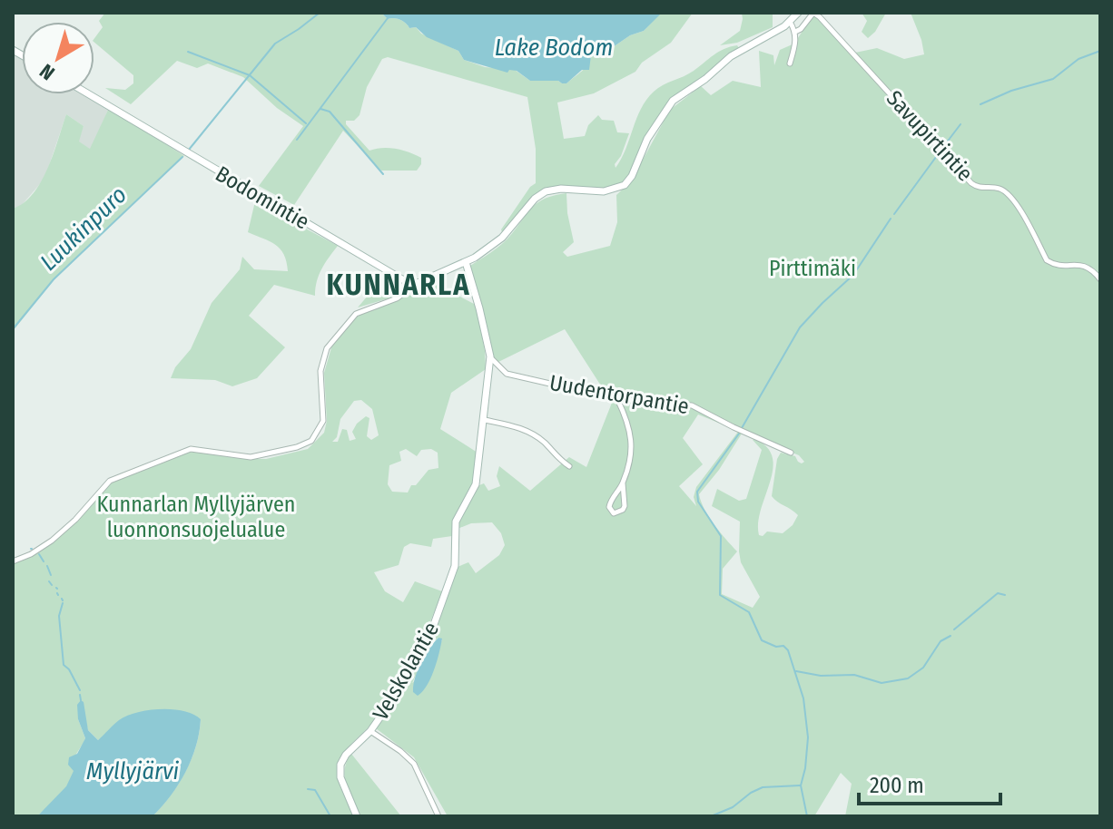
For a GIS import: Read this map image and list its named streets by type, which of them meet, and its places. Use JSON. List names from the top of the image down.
{
  "streets": {
    "main road": ["Bodomintie", "Velskolantie"],
    "street": ["Savupirtintie", "Uudentorpantie"]
  },
  "crossings": [
    ["Uudentorpantie", "Velskolantie"]
  ],
  "districts": ["KUNNARLA"],
  "water": ["Lake Bodom", "Luukinpuro", "Myllyjärvi"],
  "parks": ["Pirttimäki", "Kunnarlan Myllyjärven luonnonsuojelualue"],
  "scale_bar": "200 m",
  "north": "bottom left"
}
